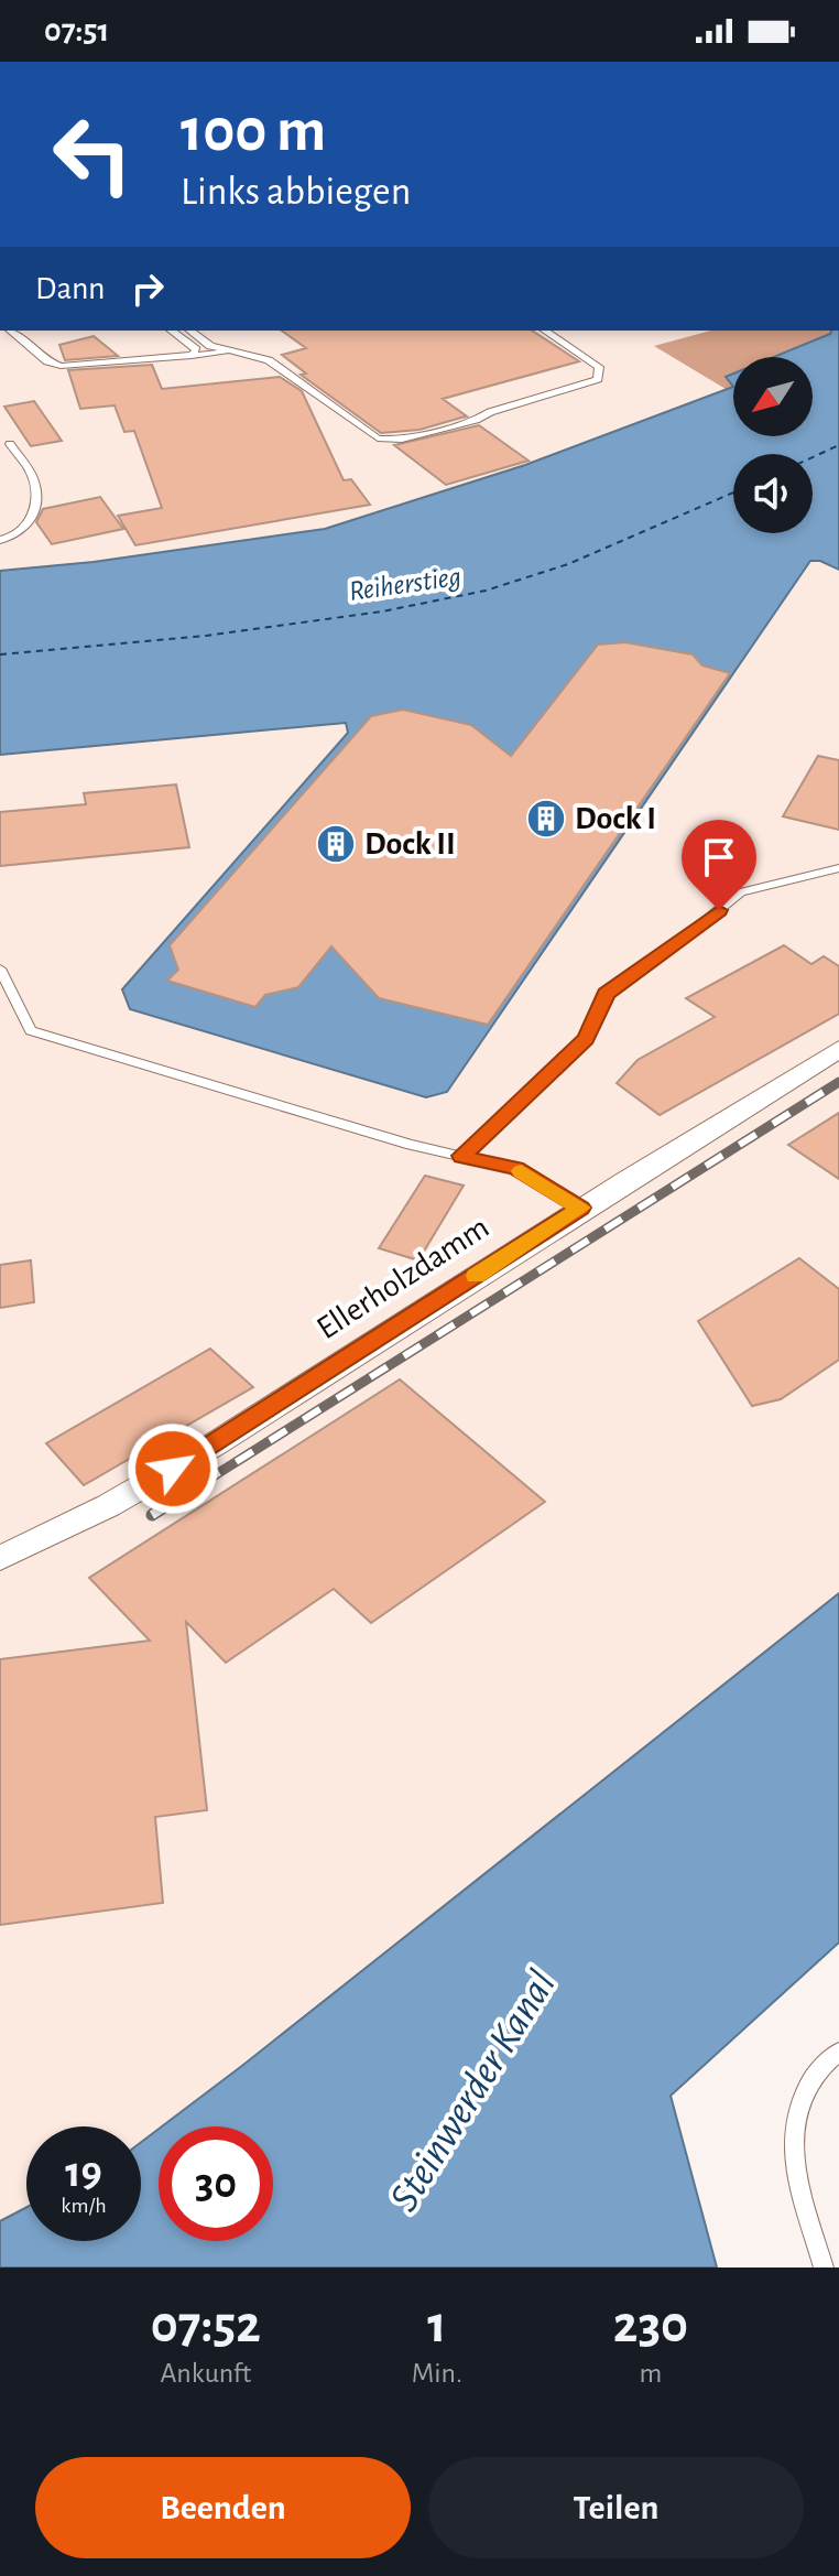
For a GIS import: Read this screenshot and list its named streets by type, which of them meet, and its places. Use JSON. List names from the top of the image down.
{
  "streets": {
    "street": ["Ellerholzdamm"]
  },
  "water": ["Reiherstieg", "Steinwerder Kanal"],
  "places": {
    "building": ["Dock I", "Dock II"]
  },
  "north": "bottom left",
  "page": {
    "status": "07:51",
    "turn": ["100 m", "Links abbiegen"],
    "then": "Dann",
    "speed": "19 km/h",
    "limit": "30",
    "eta": [
      "07:52",
      "Ankunft",
      "1",
      "Min.",
      "230",
      "m"
    ],
    "buttons": ["Beenden", "Teilen"]
  }
}
